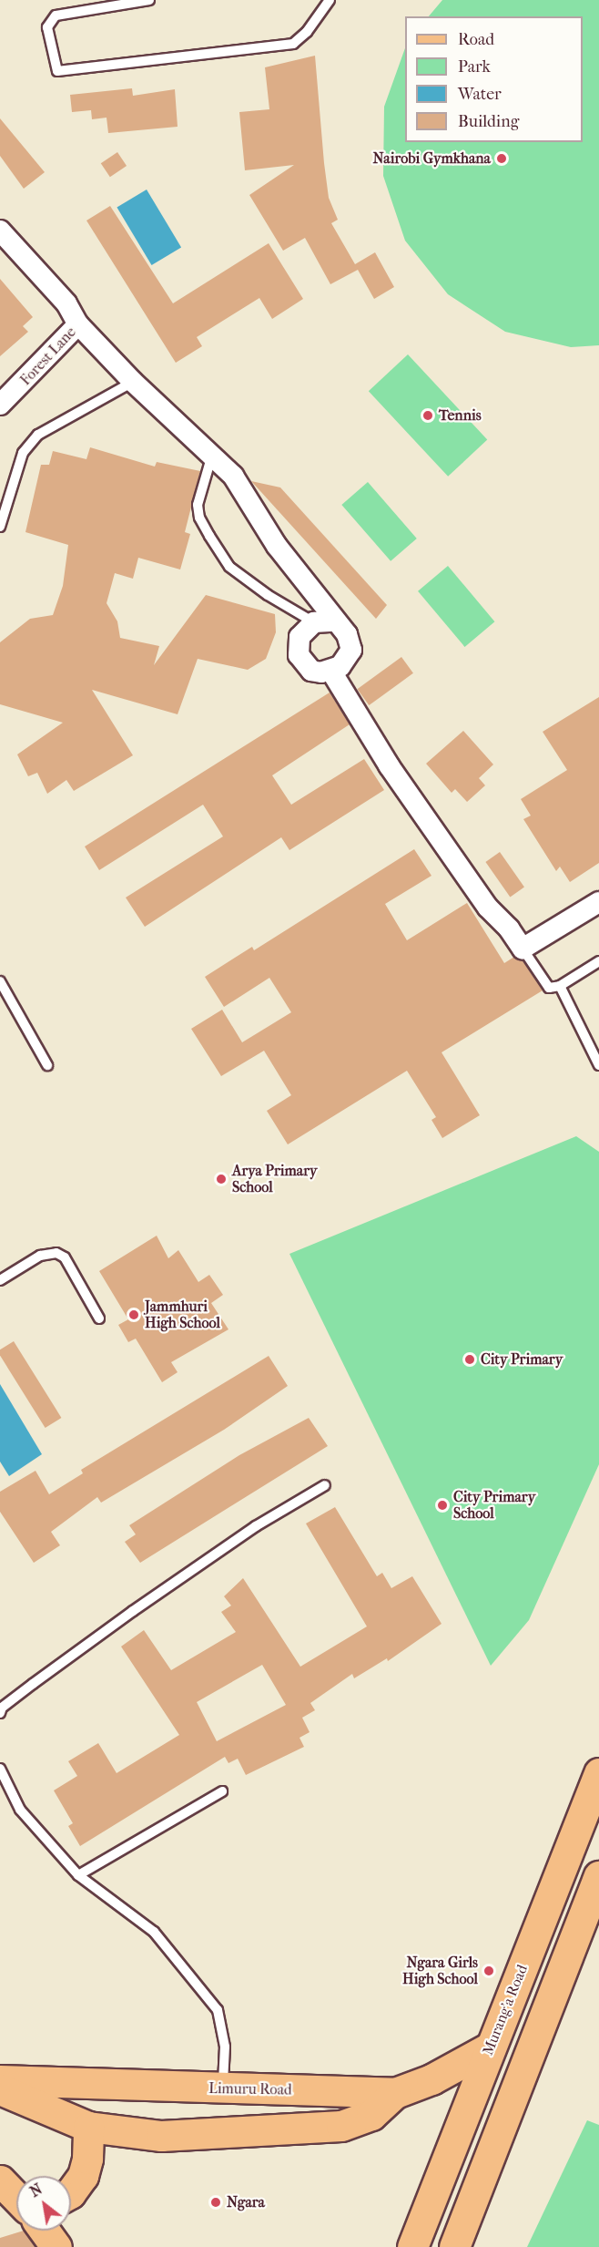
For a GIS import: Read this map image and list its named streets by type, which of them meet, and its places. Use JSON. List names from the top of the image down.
{
  "streets": {
    "main road": ["Murang'a Road", "Limuru Road"],
    "street": ["Forest Lane"]
  },
  "crossings": [
    ["Murang'a Road", "Limuru Road"]
  ],
  "places": [
    "Nairobi Gymkhana",
    "Tennis",
    "Arya Primary School",
    "Jammhuri High School",
    "City Primary",
    "City Primary School",
    "Ngara Girls High School",
    "Ngara"
  ],
  "legend": [
    "Road",
    "Park",
    "Water",
    "Building"
  ],
  "north": "top left"
}
